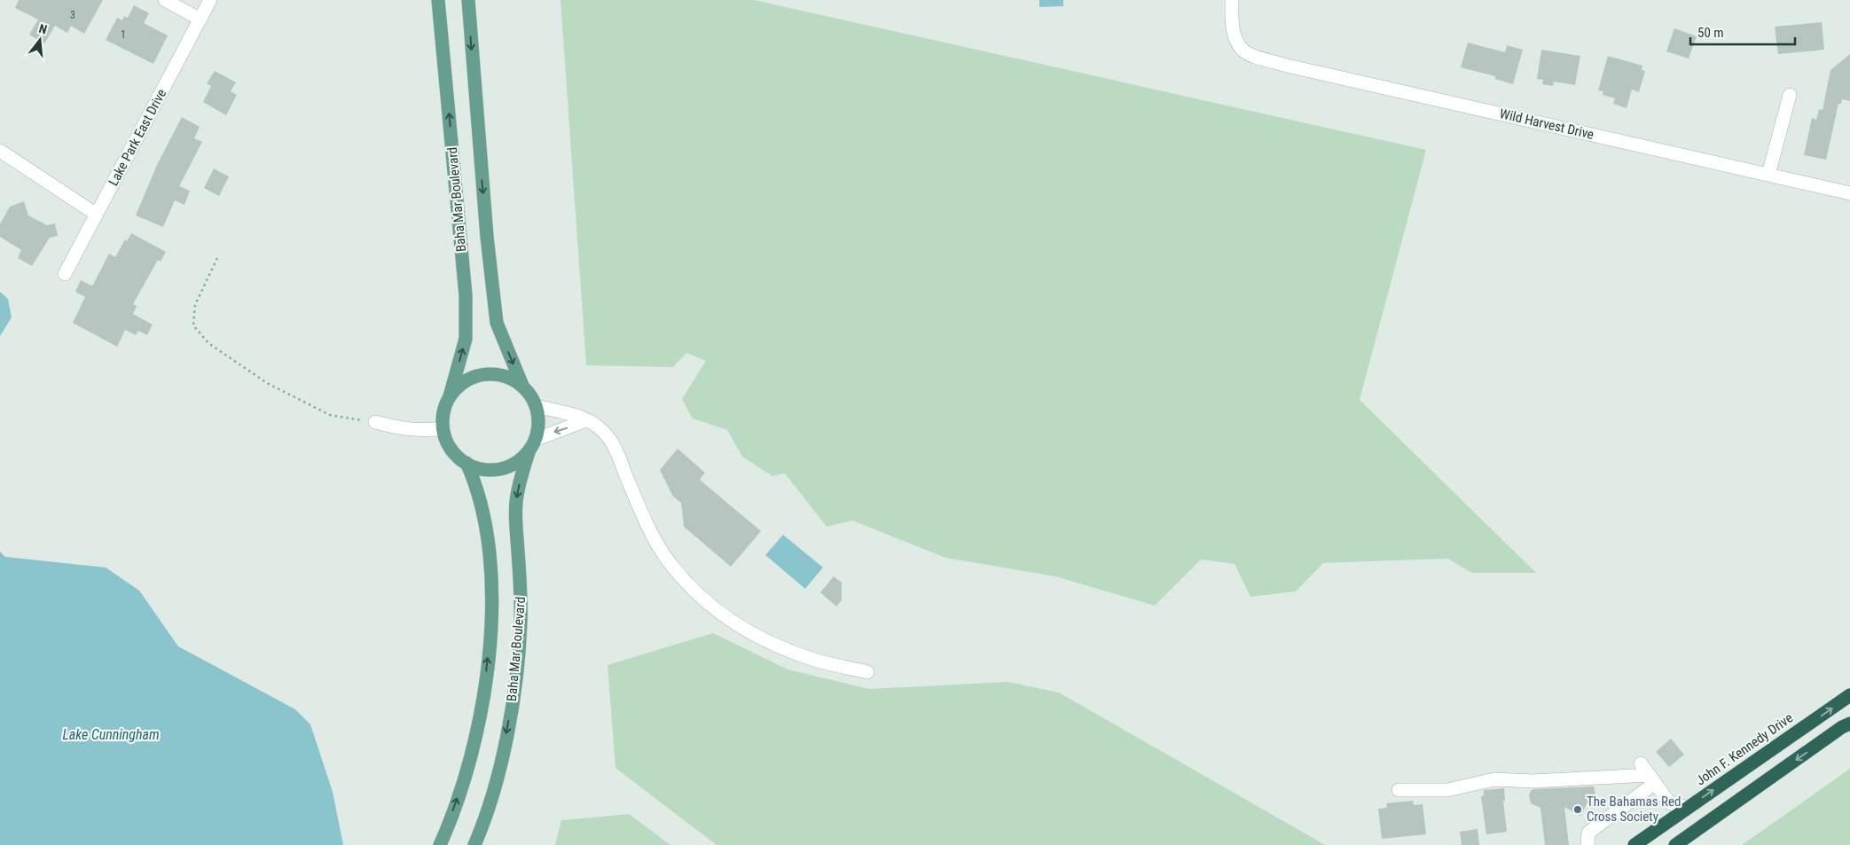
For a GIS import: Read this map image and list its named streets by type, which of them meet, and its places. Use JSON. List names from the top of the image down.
{
  "streets": {
    "highway": ["John F. Kennedy Drive"],
    "main road": ["Baha Mar Boulevard"],
    "street": ["Wild Harvest Drive", "Lake Park East Drive"]
  },
  "water": ["Lake Cunningham"],
  "places": ["The Bahamas Red Cross Society"],
  "house_numbers": ["3", "1"],
  "scale_bar": "50 m",
  "north": "top"
}
